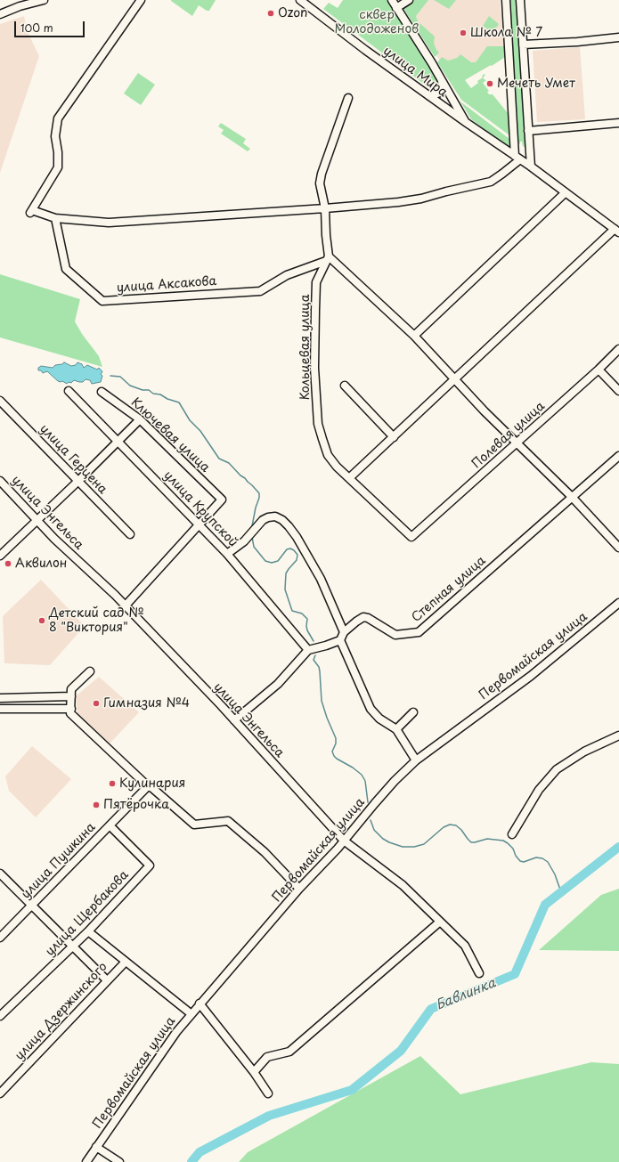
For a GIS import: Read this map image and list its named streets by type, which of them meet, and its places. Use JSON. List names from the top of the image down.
{
  "streets": {
    "street": [
      "улица Мира",
      "улица Аксакова",
      "Кольцевая улица",
      "Ключевая улица",
      "Полевая улица",
      "улица Герцена",
      "улица Крупской",
      "улица Энгельса",
      "Степная улица",
      "Первомайская улица",
      "улица Пушкина",
      "улица Щербакова",
      "улица Дзержинского"
    ]
  },
  "crossings": [
    ["улица Аксакова", "Кольцевая улица"],
    ["Кольцевая улица", "Полевая улица"],
    ["Ключевая улица", "улица Крупской"],
    ["улица Энгельса", "Первомайская улица"],
    ["улица Пушкина", "улица Щербакова"]
  ],
  "water": ["Бавлинка"],
  "parks": ["сквер Молодоженов"],
  "places": [
    "Ozon",
    "Школа № 7",
    "Мечеть Умет",
    "Аквилон",
    "Детский сад № 8 \"Виктория\"",
    "Гимназия №4",
    "Кулинария",
    "Пятёрочка"
  ],
  "scale_bar": "100 m"
}
